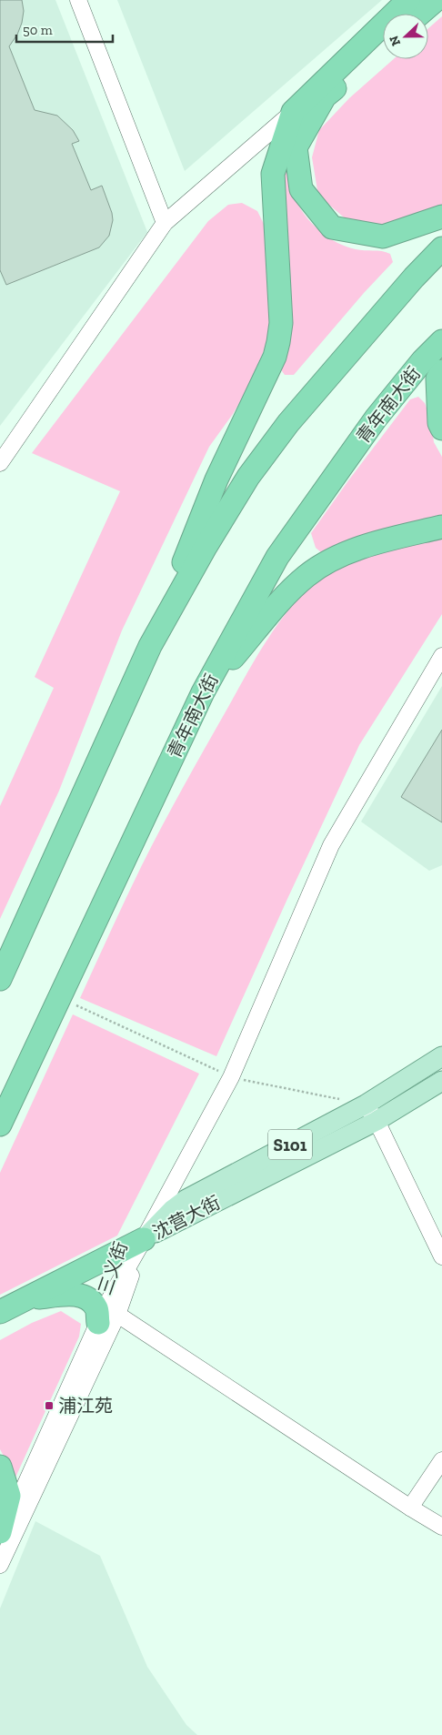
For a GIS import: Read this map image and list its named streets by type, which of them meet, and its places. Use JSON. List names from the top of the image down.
{
  "streets": {
    "highway": ["青年南大街"],
    "main road": ["S101", "沈营大街"],
    "street": ["三义街"]
  },
  "crossings": [
    ["沈营大街", "三义街"]
  ],
  "places": {
    "transit": ["浦江苑"]
  },
  "scale_bar": "50 m",
  "north": "left"
}
